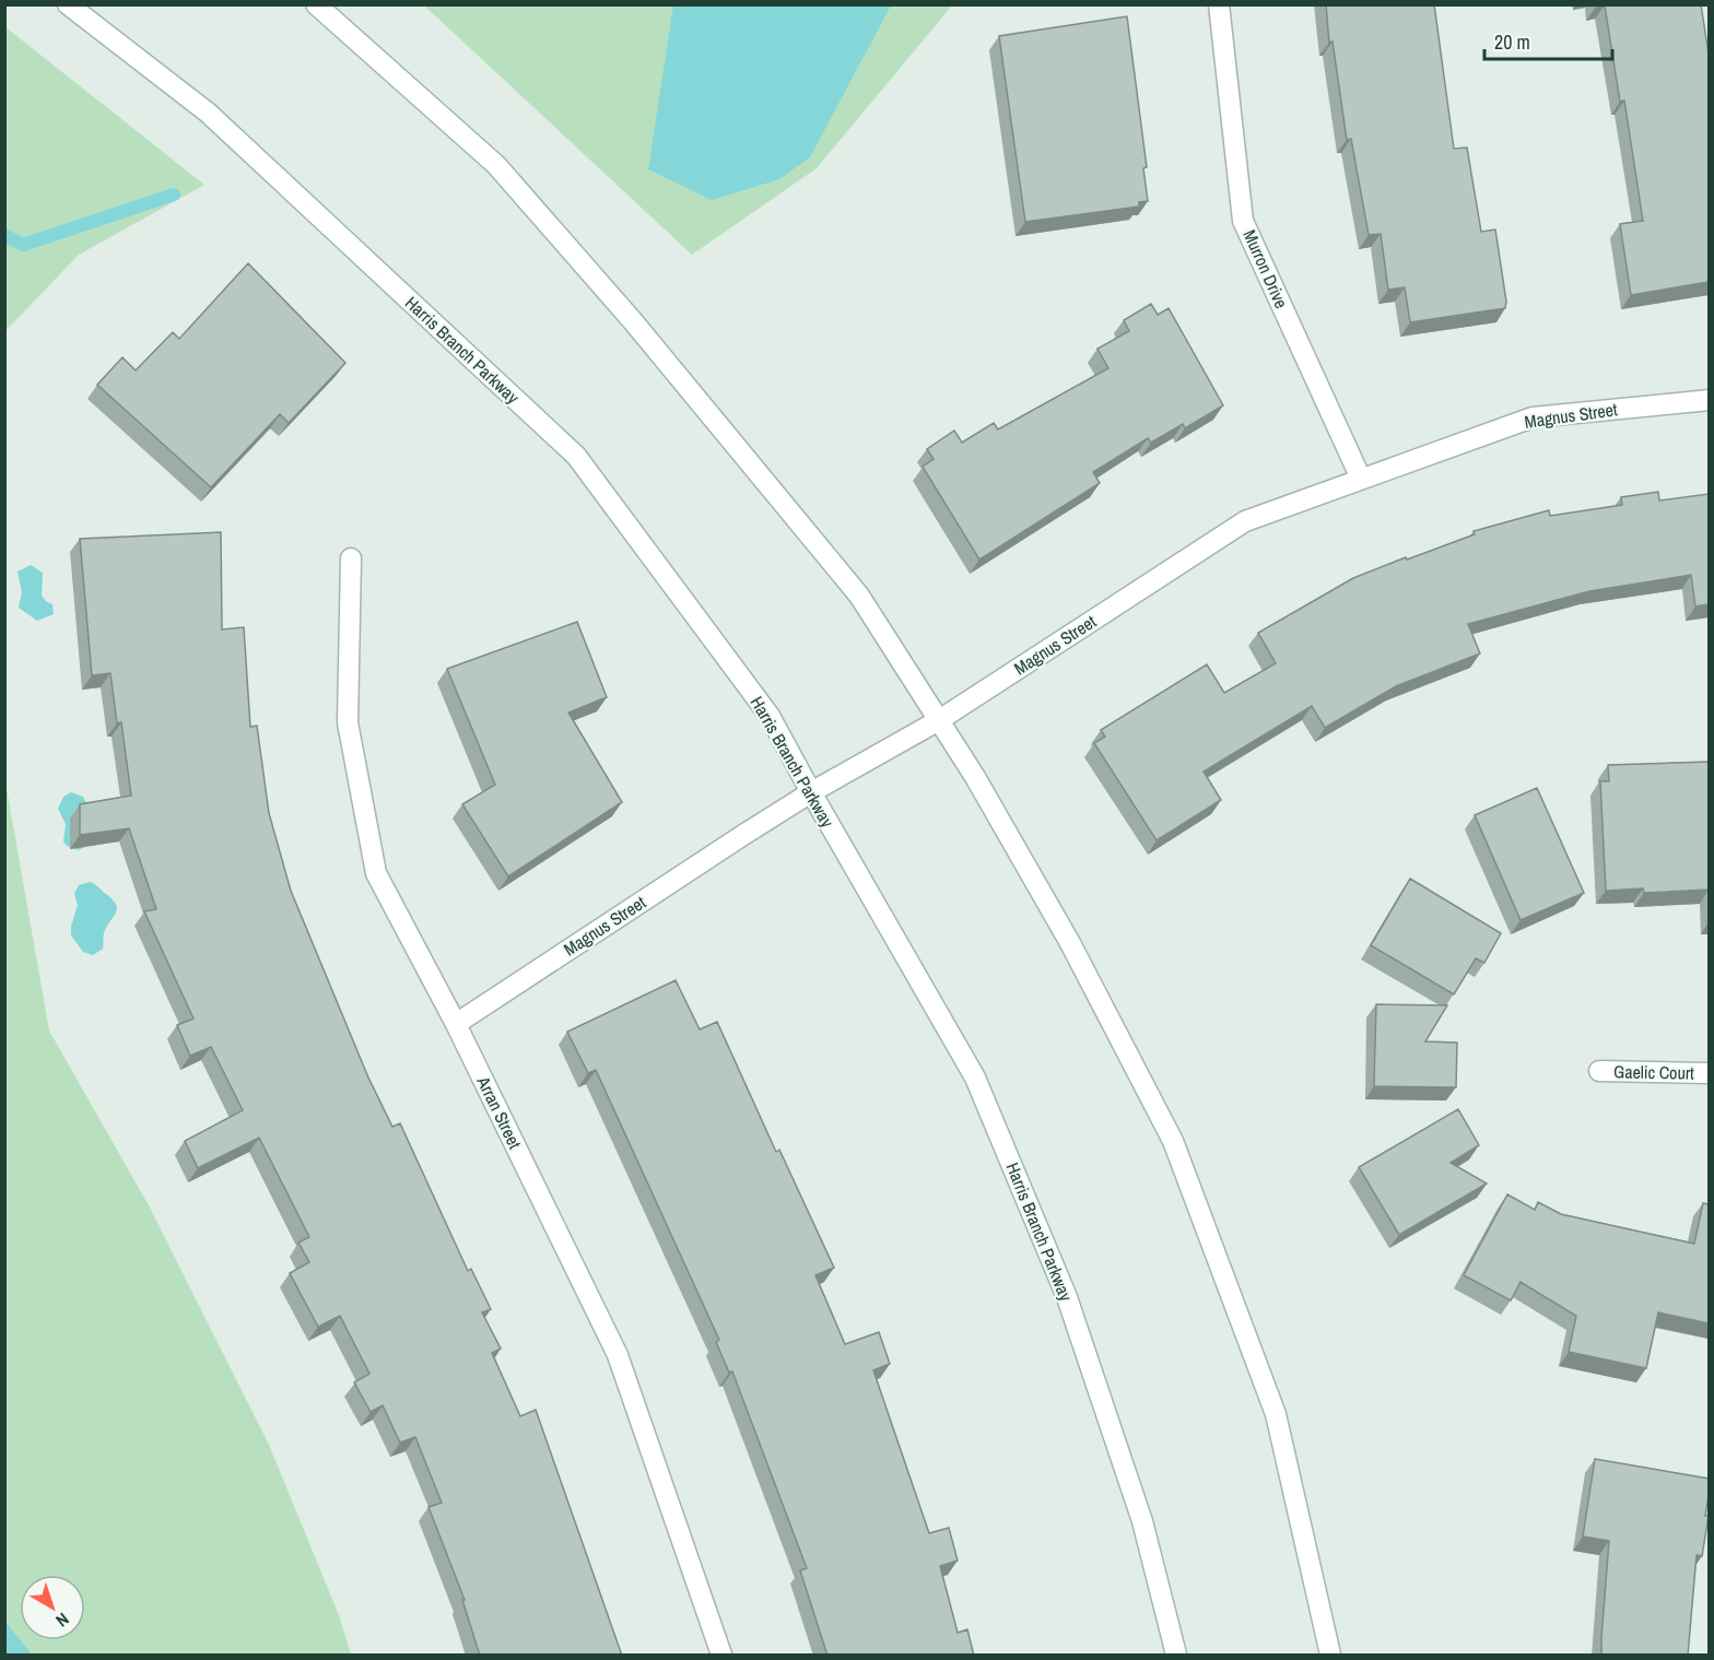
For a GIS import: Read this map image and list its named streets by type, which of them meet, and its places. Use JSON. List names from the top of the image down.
{
  "streets": {
    "main road": [
      "Murron Drive",
      "Harris Branch Parkway",
      "Magnus Street",
      "Gaelic Court",
      "Arran Street"
    ]
  },
  "crossings": [
    ["Murron Drive", "Magnus Street"],
    ["Harris Branch Parkway", "Magnus Street"],
    ["Magnus Street", "Arran Street"]
  ],
  "scale_bar": "20 m",
  "north": "bottom right"
}
